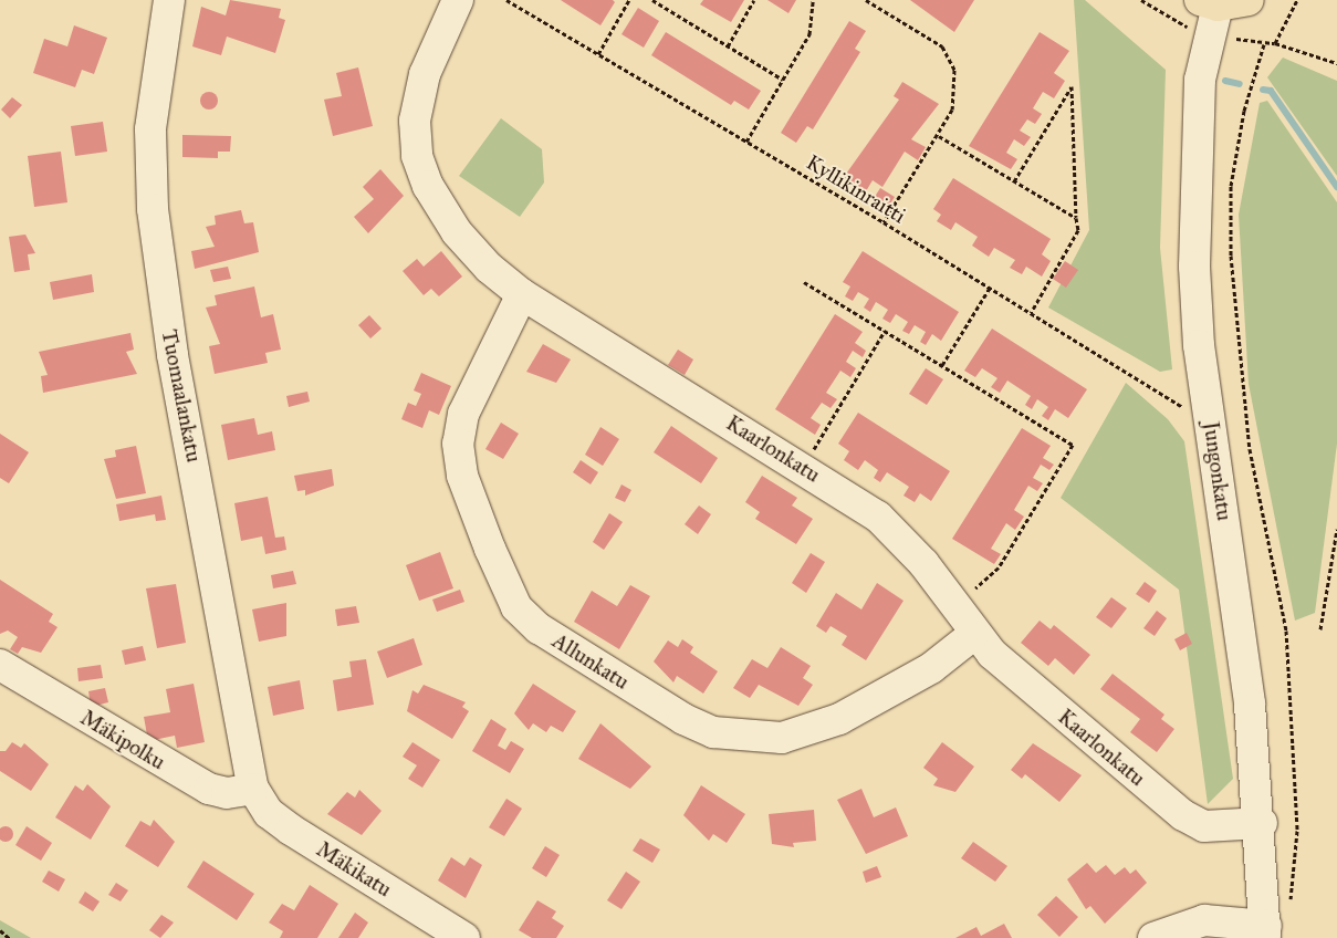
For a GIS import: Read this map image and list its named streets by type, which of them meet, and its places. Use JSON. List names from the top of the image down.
{
  "streets": {
    "street": [
      "Tuomaalankatu",
      "Kaarlonkatu",
      "Jungonkatu",
      "Allunkatu",
      "Mäkipolku",
      "Mäkikatu"
    ],
    "path": ["Kyllikinraitti"]
  },
  "crossings": [
    ["Tuomaalankatu", "Mäkipolku"],
    ["Tuomaalankatu", "Mäkikatu"],
    ["Kaarlonkatu", "Jungonkatu"],
    ["Kaarlonkatu", "Allunkatu"],
    ["Mäkipolku", "Mäkikatu"]
  ]
}
